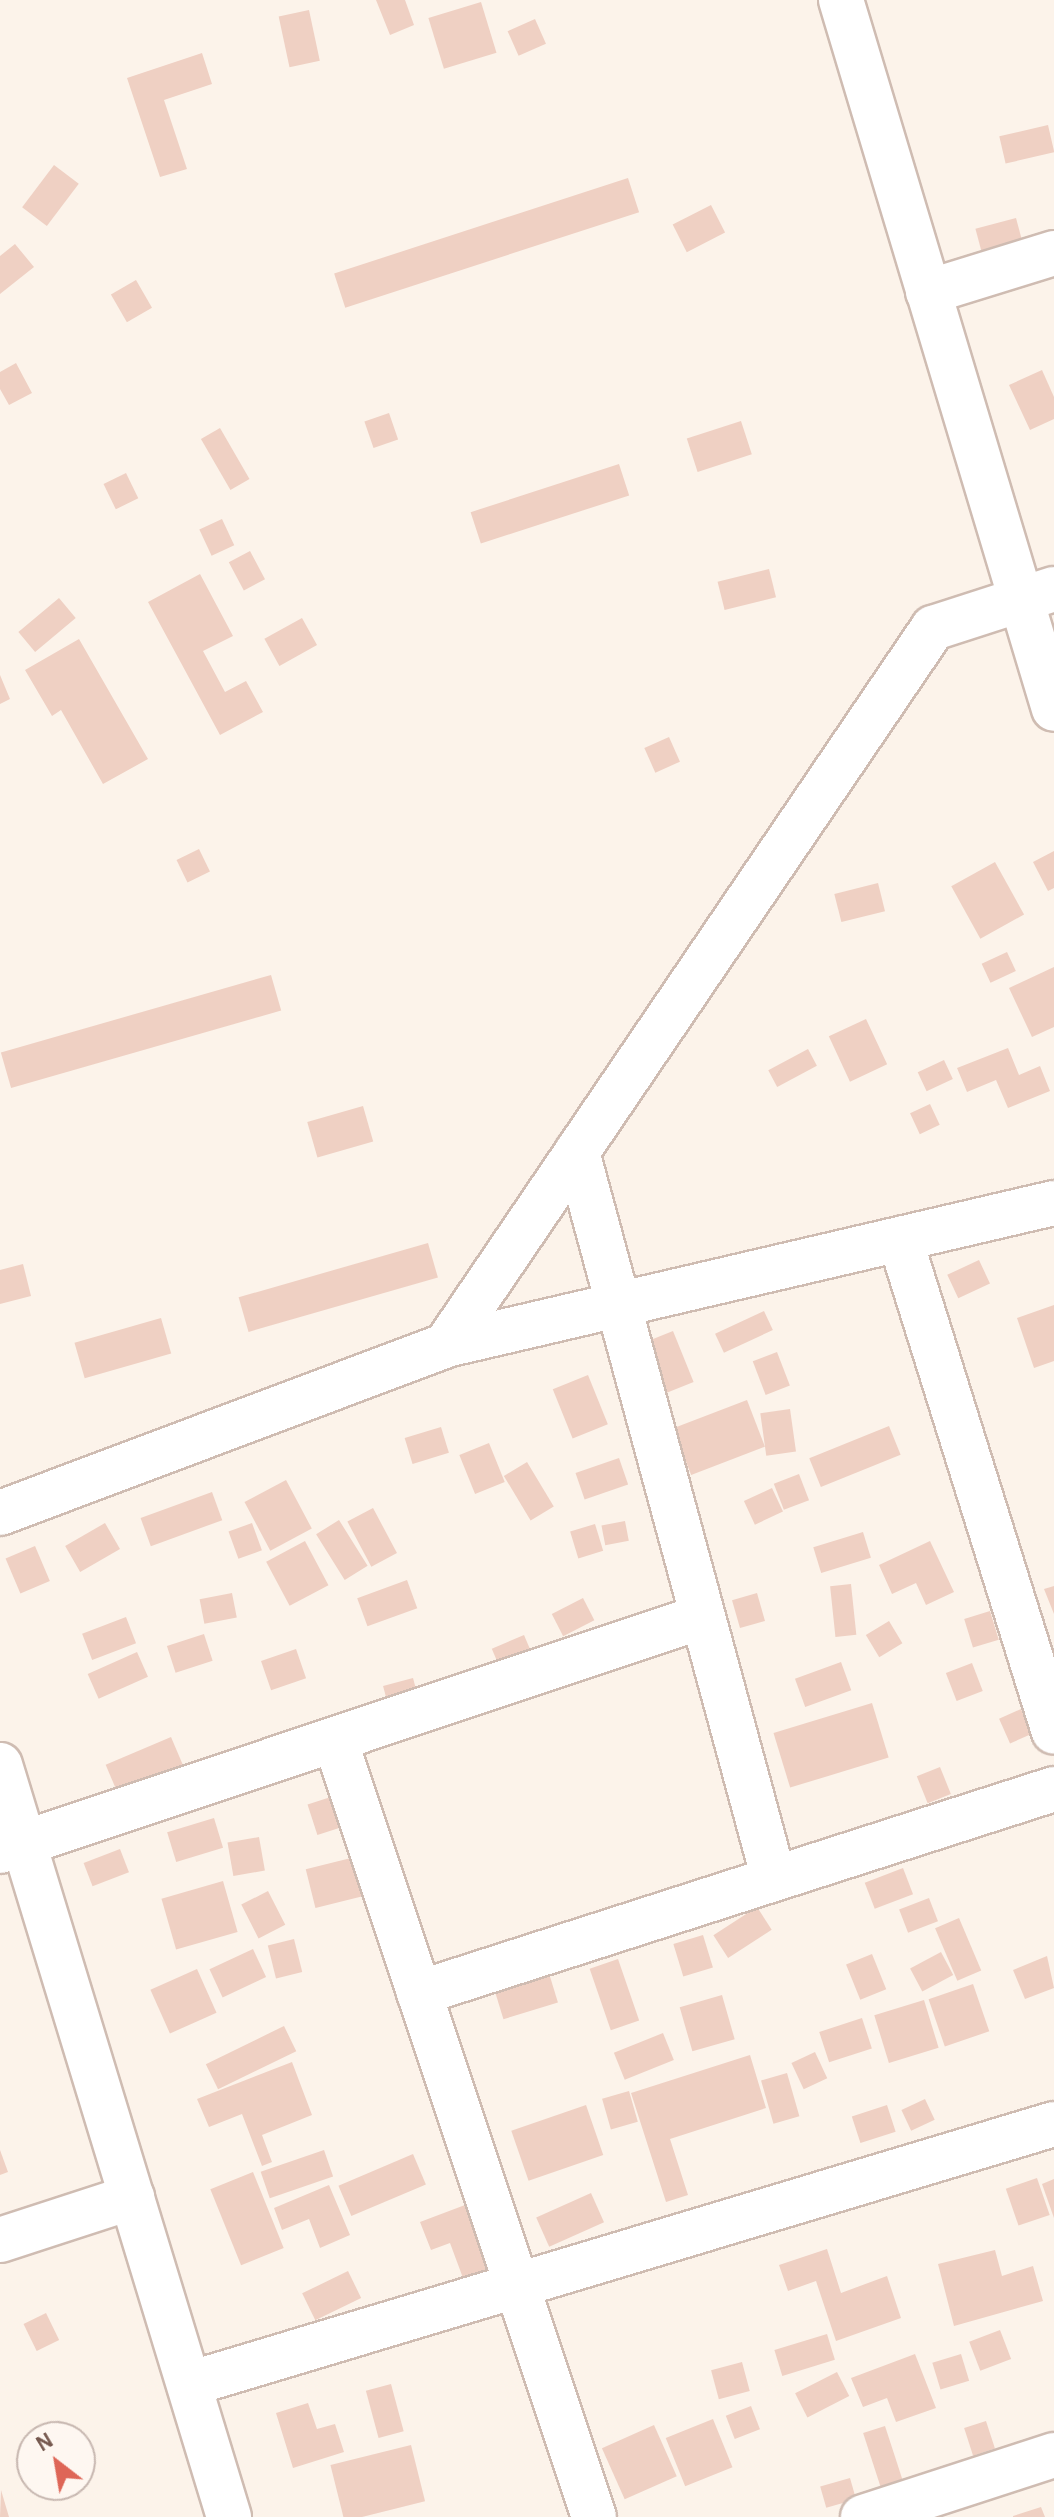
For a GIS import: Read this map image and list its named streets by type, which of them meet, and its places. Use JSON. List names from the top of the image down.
{
  "north": "top left"
}
